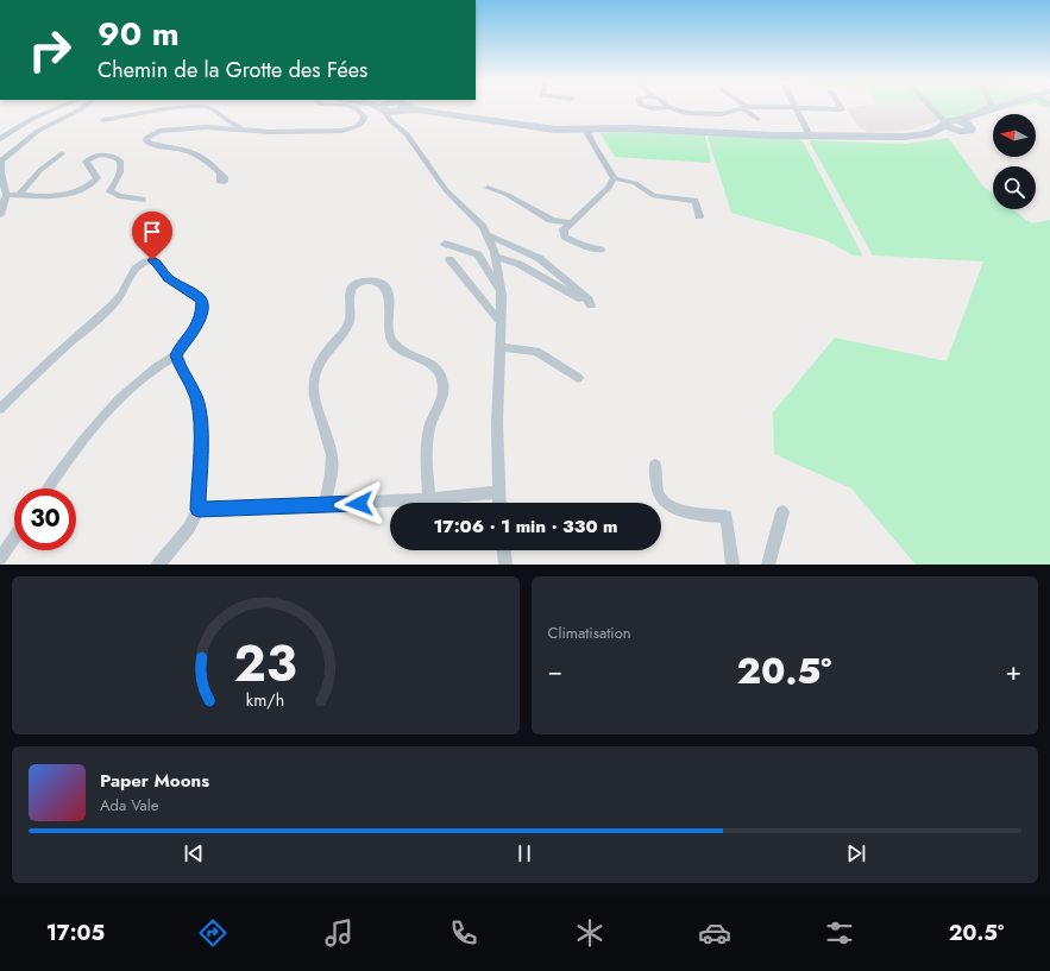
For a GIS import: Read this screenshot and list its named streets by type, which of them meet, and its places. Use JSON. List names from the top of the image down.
{
  "north": "left",
  "page": {
    "turn": ["90 m", "Chemin de la Grotte des Fées"],
    "limit": "30",
    "trip": "17:06 · 1 min · 330 m",
    "tile": "Climatisation",
    "heat": ["−", "20.5°", "+"],
    "song": ["Paper Moons", "Ada Vale"],
    "tabs": ["17:05", "20.5°"],
    "gauge": ["23", "km/h"]
  }
}
